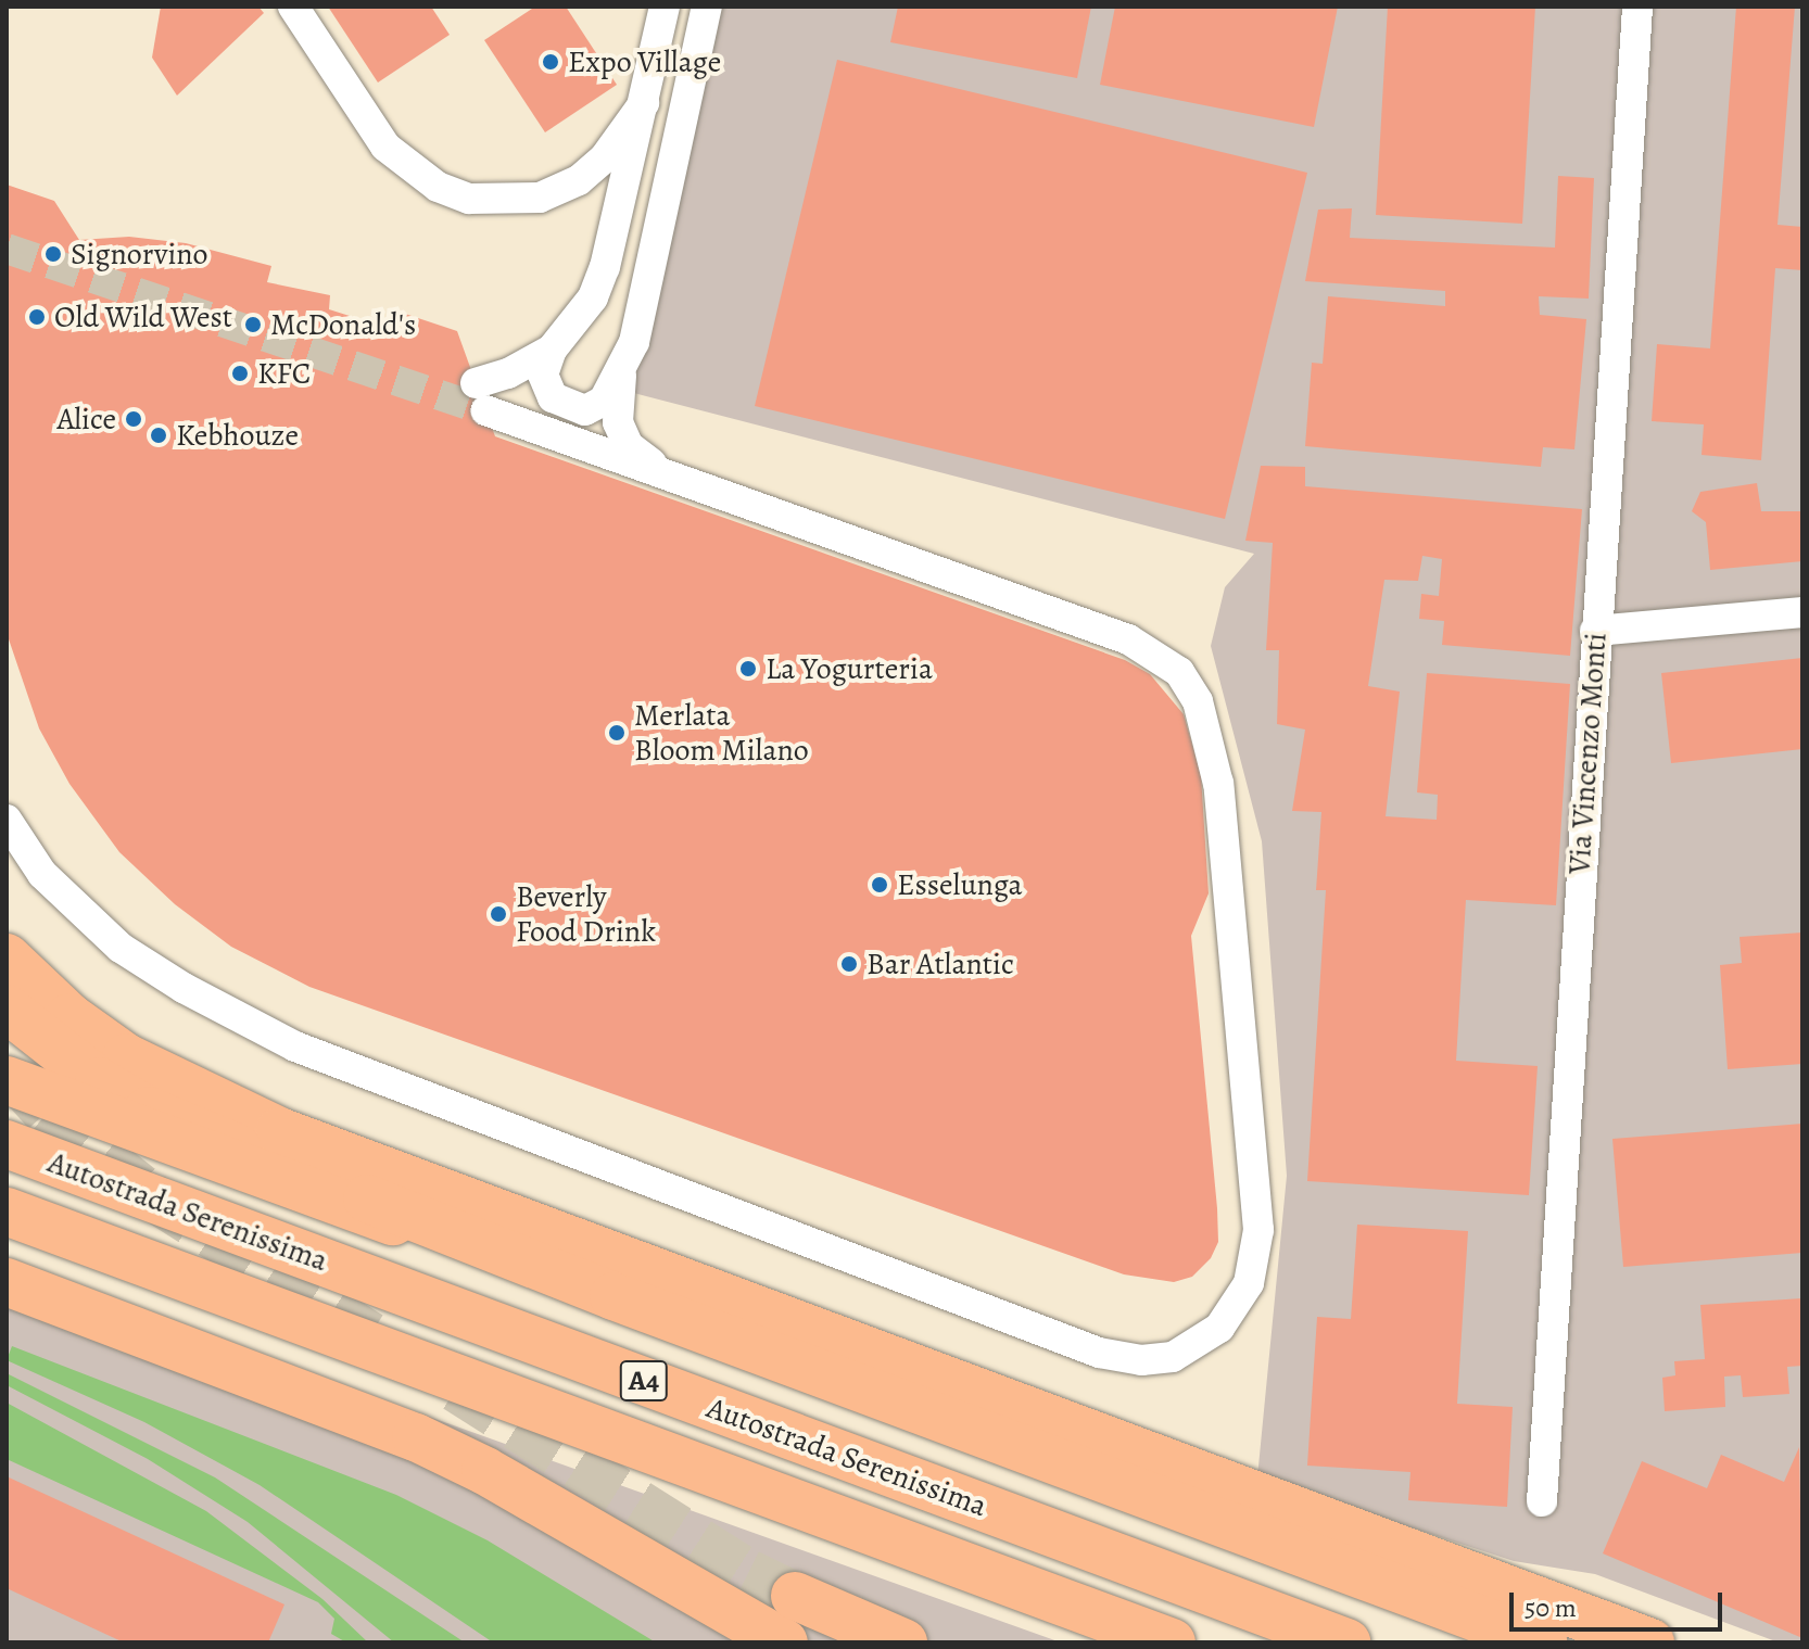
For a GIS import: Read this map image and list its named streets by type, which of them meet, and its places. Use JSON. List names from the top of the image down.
{
  "streets": {
    "highway": ["Autostrada Serenissima", "A4"],
    "street": ["Via Vincenzo Monti"]
  },
  "places": [
    "Expo Village",
    "Signorvino",
    "Old Wild West",
    "McDonald's",
    "KFC",
    "Alice",
    "Kebhouze",
    "La Yogurteria",
    "Merlata Bloom Milano",
    "Esselunga",
    "Beverly Food Drink",
    "Bar Atlantic"
  ],
  "scale_bar": "50 m"
}
